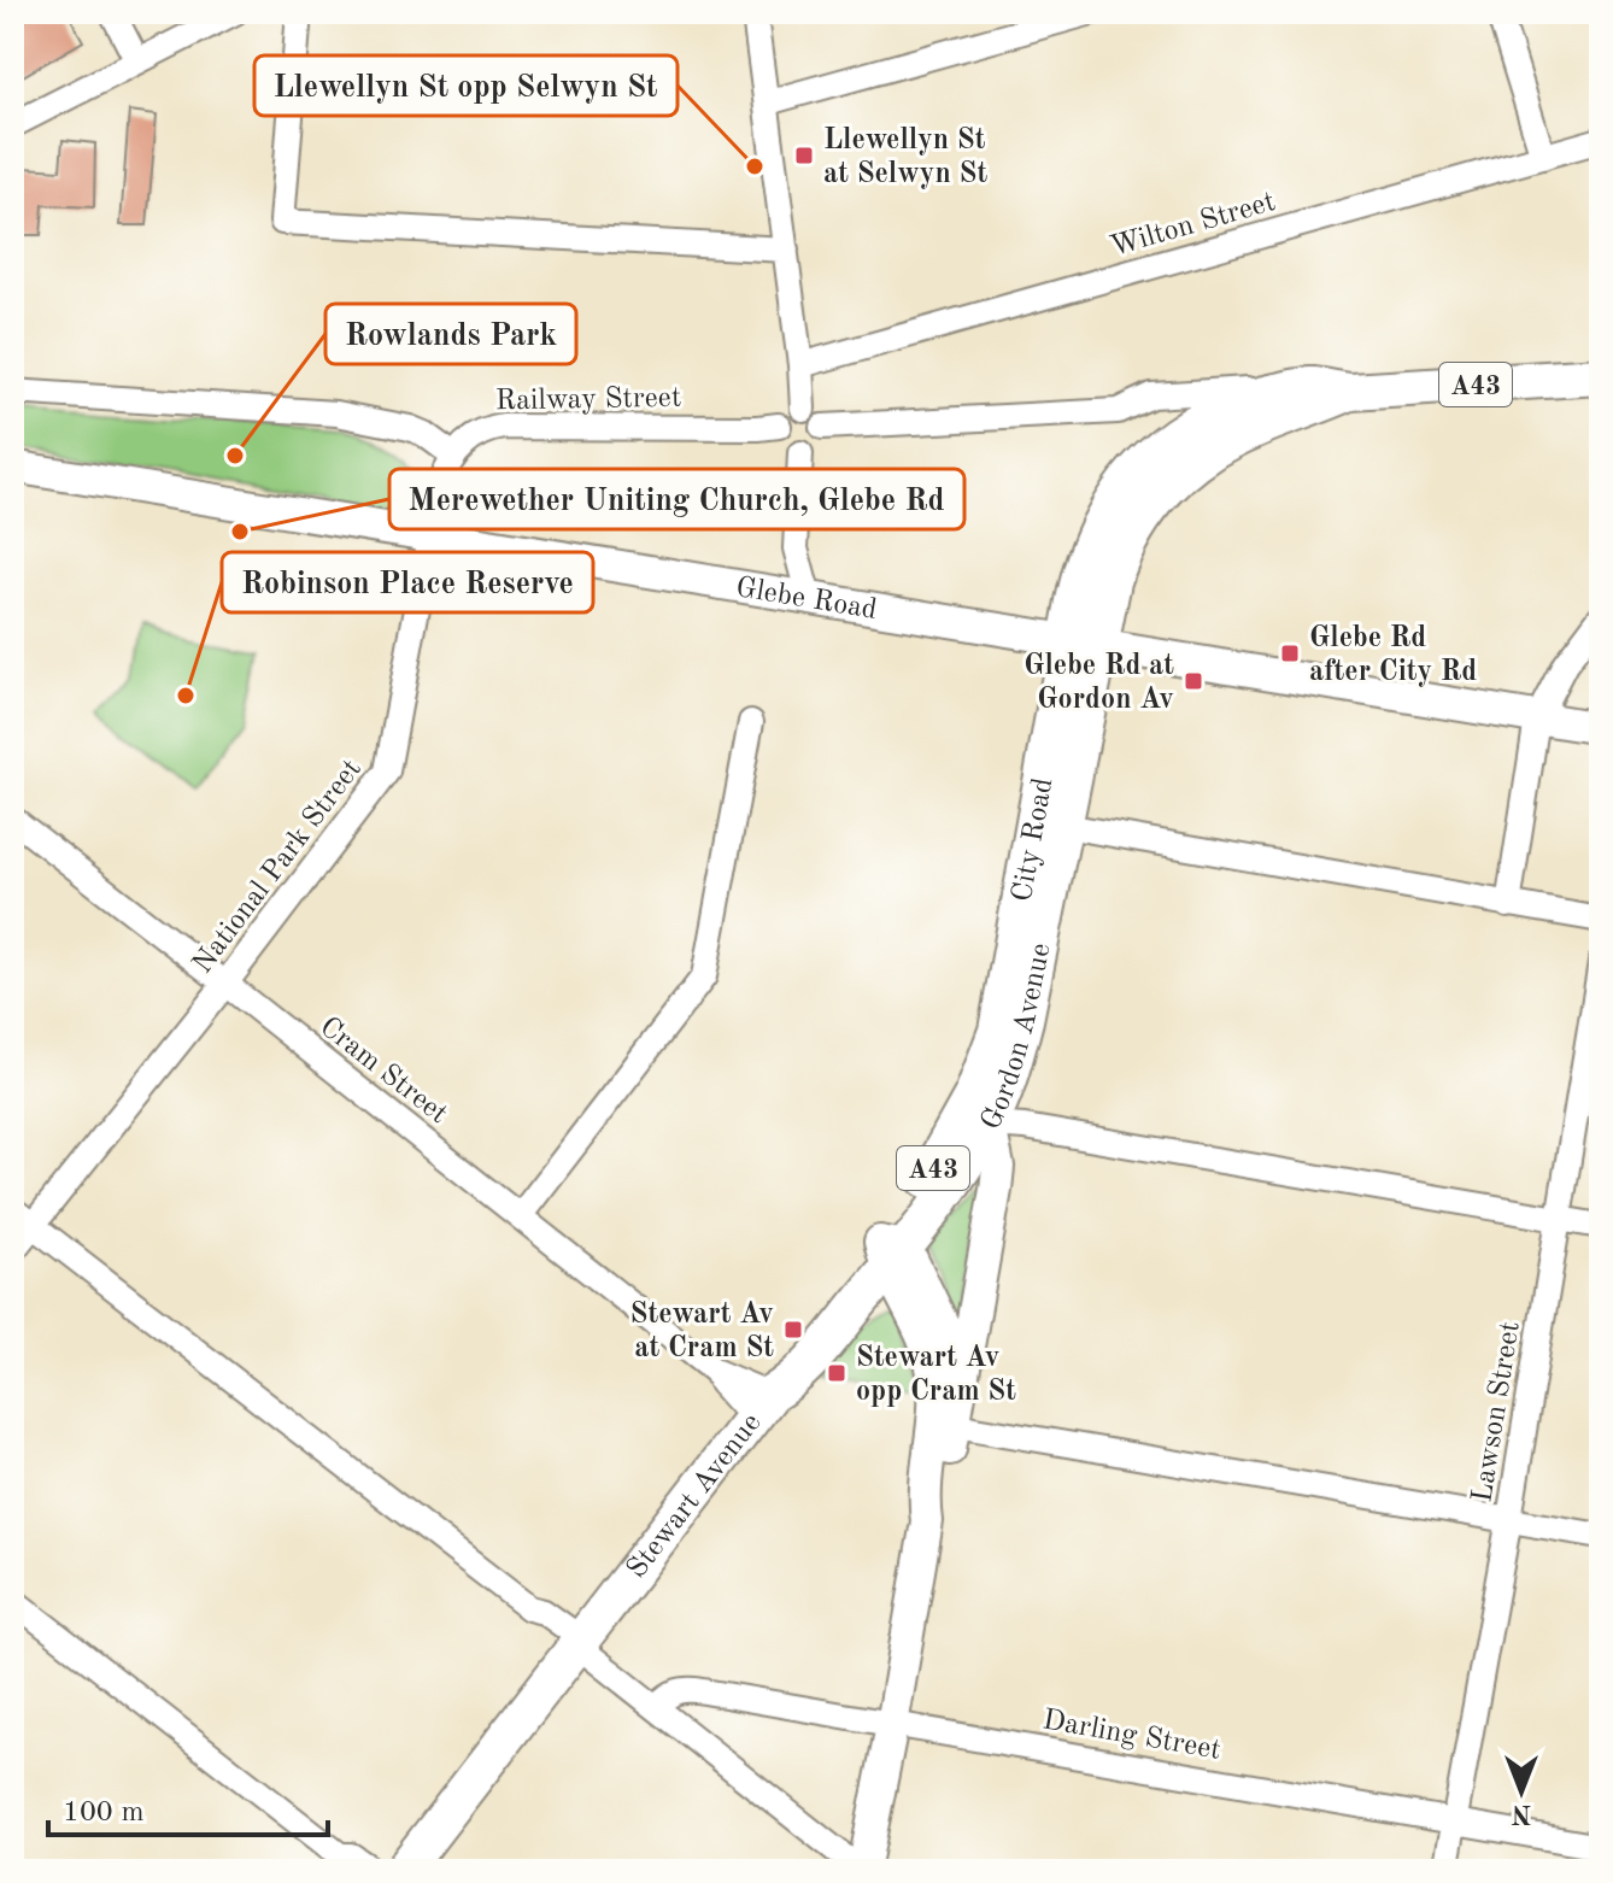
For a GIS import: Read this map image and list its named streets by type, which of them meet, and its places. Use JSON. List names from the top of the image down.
{
  "streets": {
    "highway": [
      "A43",
      "City Road",
      "Gordon Avenue",
      "Stewart Avenue"
    ],
    "main road": ["Glebe Road"],
    "street": [
      "Wilton Street",
      "Railway Street",
      "National Park Street",
      "Cram Street",
      "Lawson Street",
      "Darling Street"
    ]
  },
  "crossings": [
    ["Railway Street", "National Park Street"],
    ["Glebe Road", "City Road"],
    ["Glebe Road", "National Park Street"],
    ["Glebe Road", "Gordon Avenue"],
    ["City Road", "Gordon Avenue"],
    ["City Road", "Stewart Avenue"],
    ["National Park Street", "Cram Street"],
    ["Gordon Avenue", "Stewart Avenue"],
    ["Gordon Avenue", "Darling Street"],
    ["Cram Street", "Stewart Avenue"],
    ["Lawson Street", "Darling Street"]
  ],
  "places": {
    "transit": [
      "Llewellyn St at Selwyn St",
      "Glebe Rd after City Rd",
      "Glebe Rd at Gordon Av",
      "Stewart Av at Cram St",
      "Stewart Av opp Cram St"
    ],
    "other": [
      "Llewellyn St opp Selwyn St",
      "Rowlands Park",
      "Merewether Uniting Church, Glebe Rd",
      "Robinson Place Reserve"
    ]
  },
  "scale_bar": "100 m",
  "north": "bottom"
}
